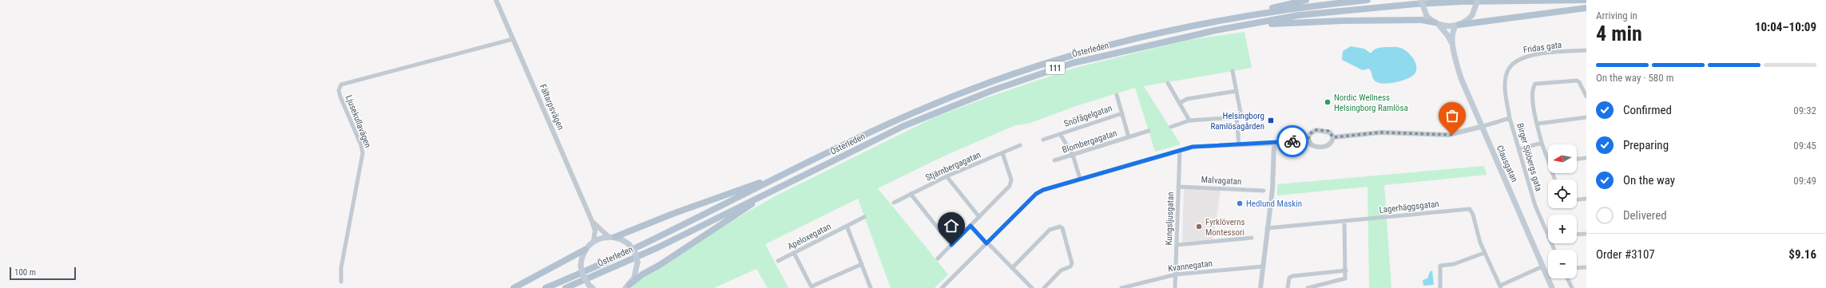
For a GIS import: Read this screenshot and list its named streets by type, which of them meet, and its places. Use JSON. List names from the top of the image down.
{
  "streets": {
    "main road": ["Österleden", "111", "Clausgatan"],
    "street": [
      "Fridas gata",
      "Fältarpsvägen",
      "Snöfågelgatan",
      "Ljusekullavägen",
      "Blombergagatan",
      "Birger Sjöbergs gata",
      "Stjärnbergagatan",
      "Malvagatan",
      "Lagerhäggsgatan",
      "Kungsljusgatan",
      "Apeloxegatan",
      "Kvannegatan"
    ]
  },
  "crossings": [
    ["Fridas gata", "Birger Sjöbergs gata"],
    ["Fältarpsvägen", "Ljusekullavägen"],
    ["Snöfågelgatan", "Blombergagatan"],
    ["Malvagatan", "Kungsljusgatan"],
    ["Kungsljusgatan", "Kvannegatan"]
  ],
  "places": {
    "other": ["Nordic Wellness Helsingborg Ramlösa", "Hedlund Maskin", "Fyrklöverns Montessori"],
    "transit": ["Helsingborg Ramlösagården"]
  },
  "scale_bar": "100 m",
  "north": "left",
  "page": {
    "heading": ["4 min", "Arriving in", "10:04–10:09"],
    "panel": ["Order #3107", "$9.16"],
    "bar": "On the way · 580 m",
    "list": [
      ["Confirmed", "09:32"],
      ["Preparing", "09:45"],
      ["On the way", "09:49"],
      "Delivered"
    ],
    "map_buttons": ["+", "−"],
    "scale": "100 m"
  }
}
